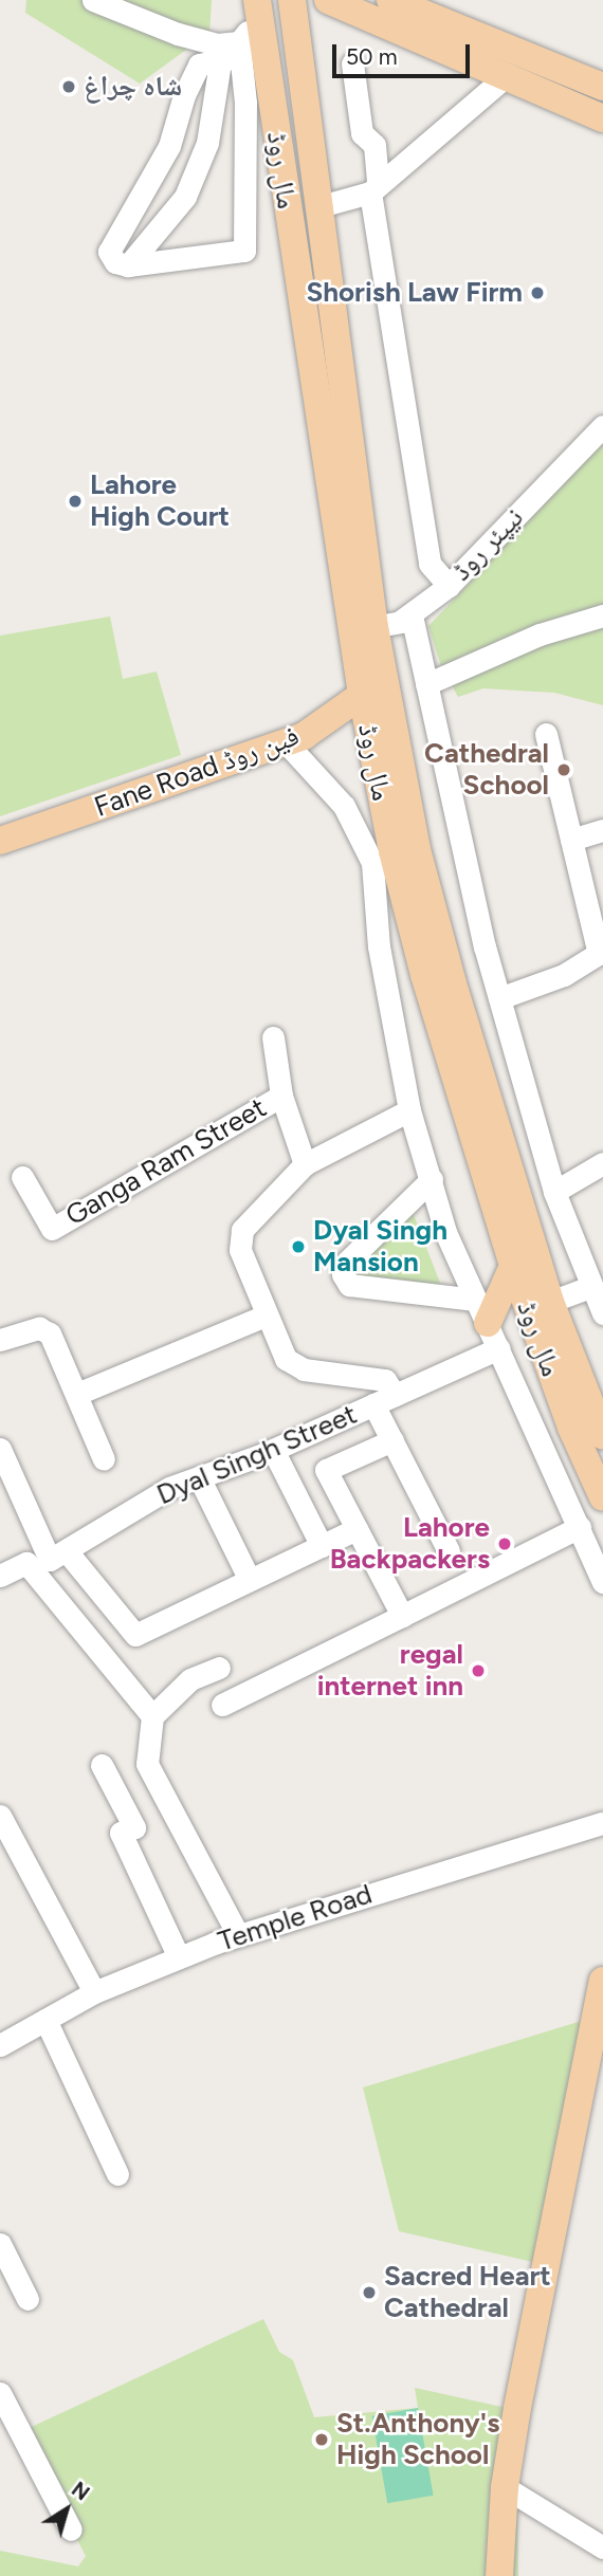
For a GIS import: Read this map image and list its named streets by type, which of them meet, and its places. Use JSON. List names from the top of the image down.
{
  "streets": {
    "main road": ["مال روڈ", "Fane Road فین روڈ"],
    "street": [
      "نیپئر روڈ",
      "Ganga Ram Street",
      "Dyal Singh Street",
      "Temple Road"
    ]
  },
  "crossings": [
    ["مال روڈ", "نیپئر روڈ"],
    ["مال روڈ", "Fane Road فین روڈ"]
  ],
  "places": [
    "شاہ چراغ",
    "Shorish Law Firm",
    "Lahore High Court",
    "Cathedral School",
    "Dyal Singh Mansion",
    "Lahore Backpackers",
    "regal internet inn",
    "Sacred Heart Cathedral",
    "St.Anthony's High School"
  ],
  "scale_bar": "50 m",
  "north": "top right"
}
